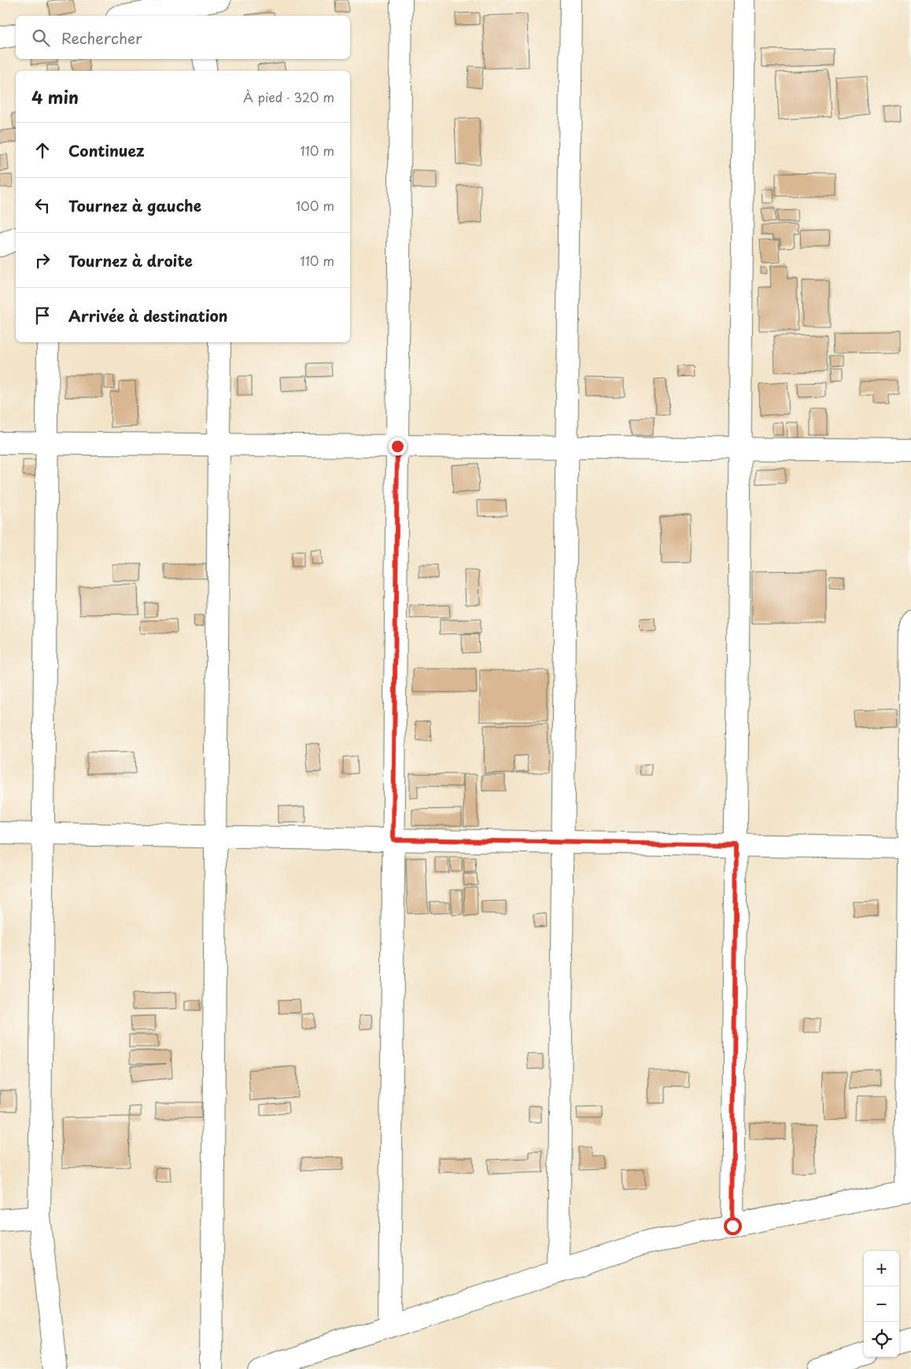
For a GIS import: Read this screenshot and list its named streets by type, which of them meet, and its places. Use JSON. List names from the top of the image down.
{
  "page": {
    "search": "Rechercher",
    "heading": ["4 min", "À pied · 320 m"],
    "list": [
      ["Continuez", "110 m"],
      ["Tournez à gauche", "100 m"],
      ["Tournez à droite", "110 m"],
      "Arrivée à destination"
    ],
    "map_buttons": ["+", "−"]
  }
}
